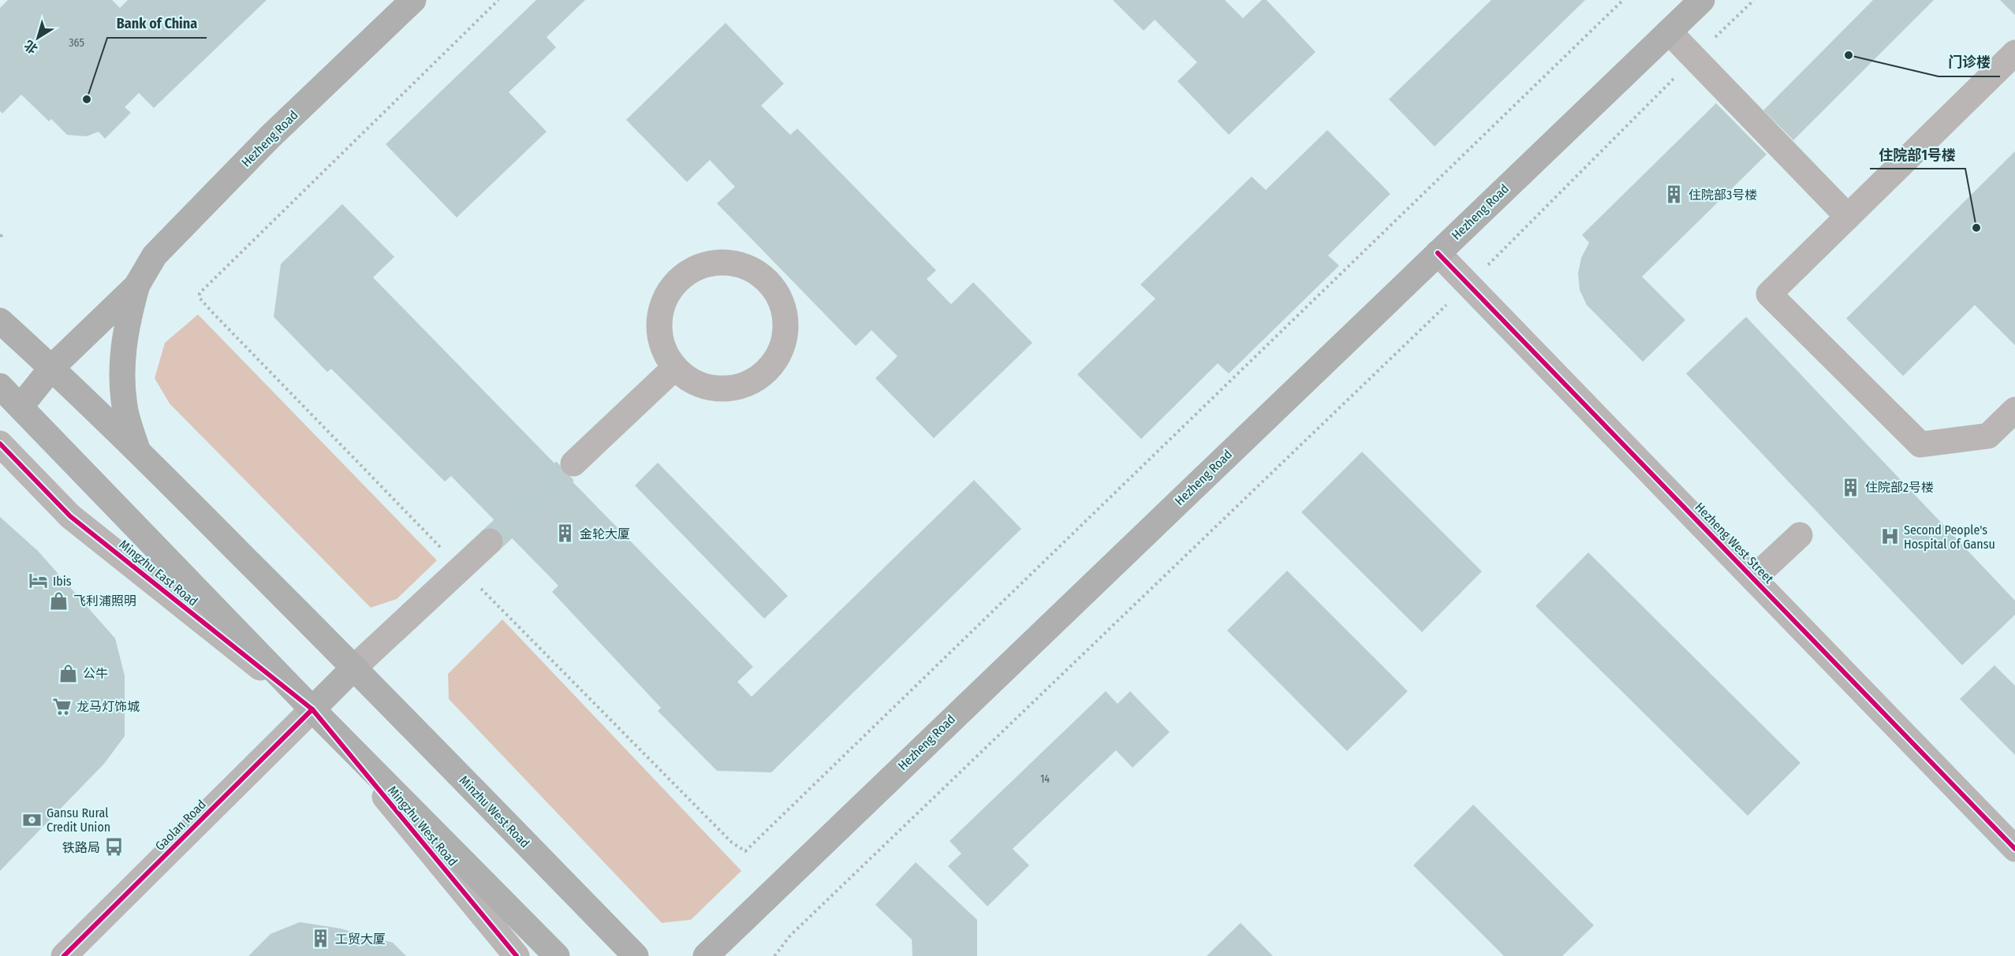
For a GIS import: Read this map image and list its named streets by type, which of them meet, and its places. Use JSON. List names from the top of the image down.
{
  "streets": {
    "main road": [
      "Hezheng Road",
      "Mingzhu East Road",
      "Minzhu West Road",
      "Gaolan Road"
    ],
    "street": ["Hezheng West Street", "Mingzhu West Road"]
  },
  "crossings": [
    ["Hezheng Road", "Hezheng West Street"],
    ["Hezheng Road", "Mingzhu East Road"],
    ["Mingzhu East Road", "Gaolan Road"],
    ["Mingzhu East Road", "Mingzhu West Road"],
    ["Minzhu West Road", "Gaolan Road"],
    ["Gaolan Road", "Mingzhu West Road"]
  ],
  "places": {
    "other": ["门诊楼", "Bank of China", "住院部1号楼"],
    "building": [
      "住院部3号楼",
      "住院部2号楼",
      "金轮大厦",
      "工贸大厦"
    ],
    "hospital": ["Second People's Hospital of Gansu"],
    "hotel": ["Ibis"],
    "shop": ["飞利浦照明", "公牛"],
    "supermarket": ["龙马灯饰城"],
    "bank": ["Gansu Rural Credit Union"],
    "bus stop": ["铁路局"]
  },
  "house_numbers": ["365", "14"],
  "north": "bottom left"
}
